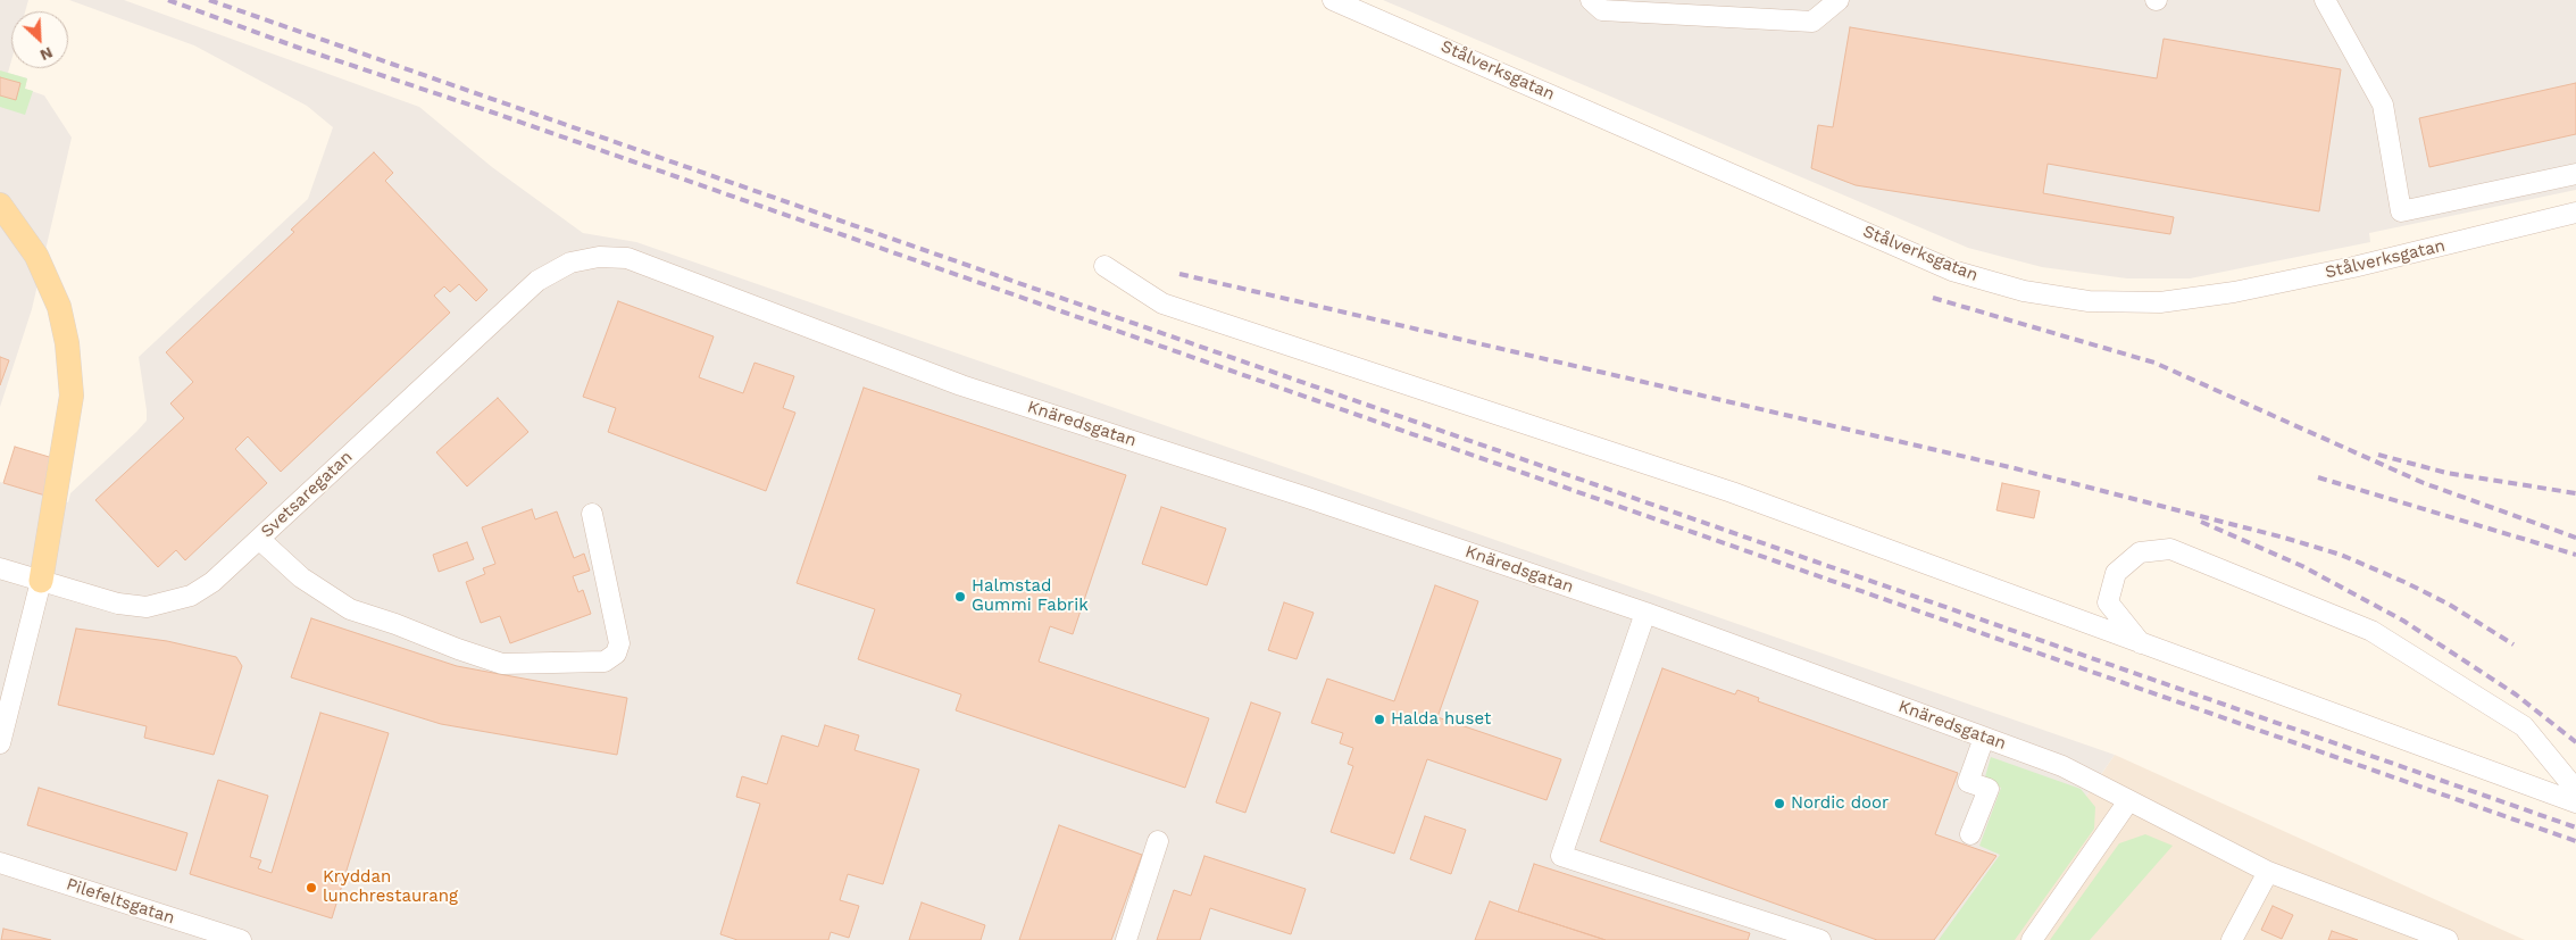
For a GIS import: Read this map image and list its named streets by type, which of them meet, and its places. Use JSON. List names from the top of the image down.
{
  "streets": {
    "street": [
      "Stålverksgatan",
      "Knäredsgatan",
      "Svetsaregatan",
      "Pilefeltsgatan"
    ]
  },
  "crossings": [
    ["Knäredsgatan", "Svetsaregatan"]
  ],
  "places": [
    "Halmstad Gummi Fabrik",
    "Halda huset",
    "Nordic door",
    "Kryddan lunchrestaurang"
  ],
  "north": "bottom right"
}
